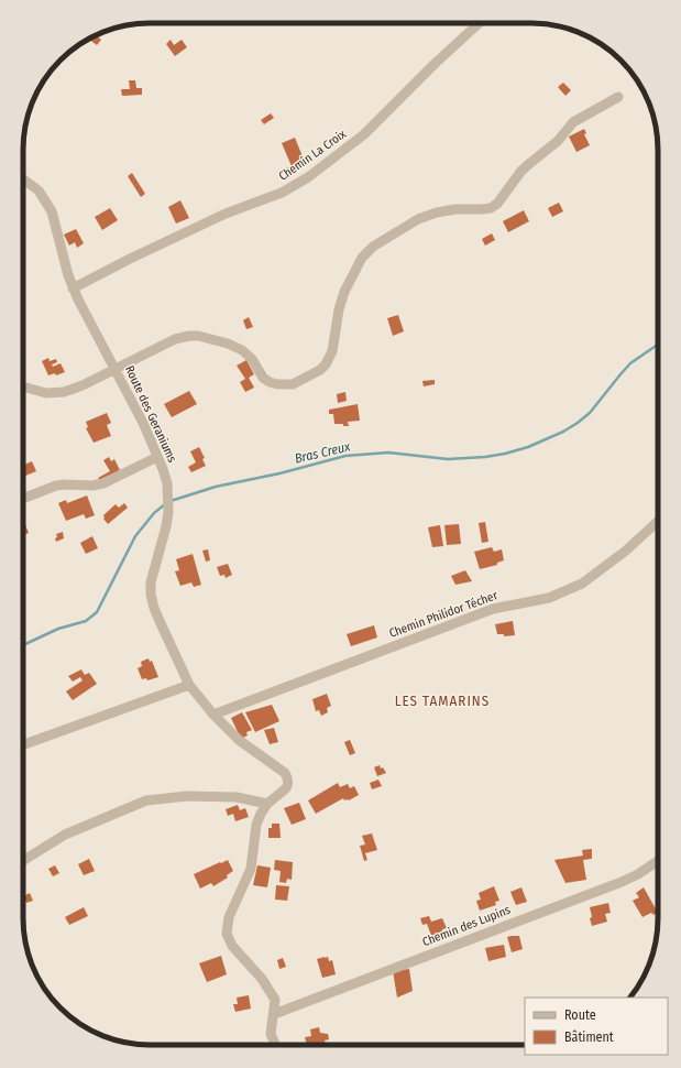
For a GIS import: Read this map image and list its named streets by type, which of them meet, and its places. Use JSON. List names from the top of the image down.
{
  "streets": {
    "street": [
      "Chemin La Croix",
      "Route des Geraniums",
      "Chemin Philidor Técher",
      "Chemin des Lupins"
    ]
  },
  "crossings": [
    ["Chemin La Croix", "Route des Geraniums"],
    ["Route des Geraniums", "Chemin Philidor Técher"],
    ["Route des Geraniums", "Chemin des Lupins"]
  ],
  "districts": ["LES TAMARINS"],
  "water": ["Bras Creux"],
  "legend": ["Route", "Bâtiment"]
}
